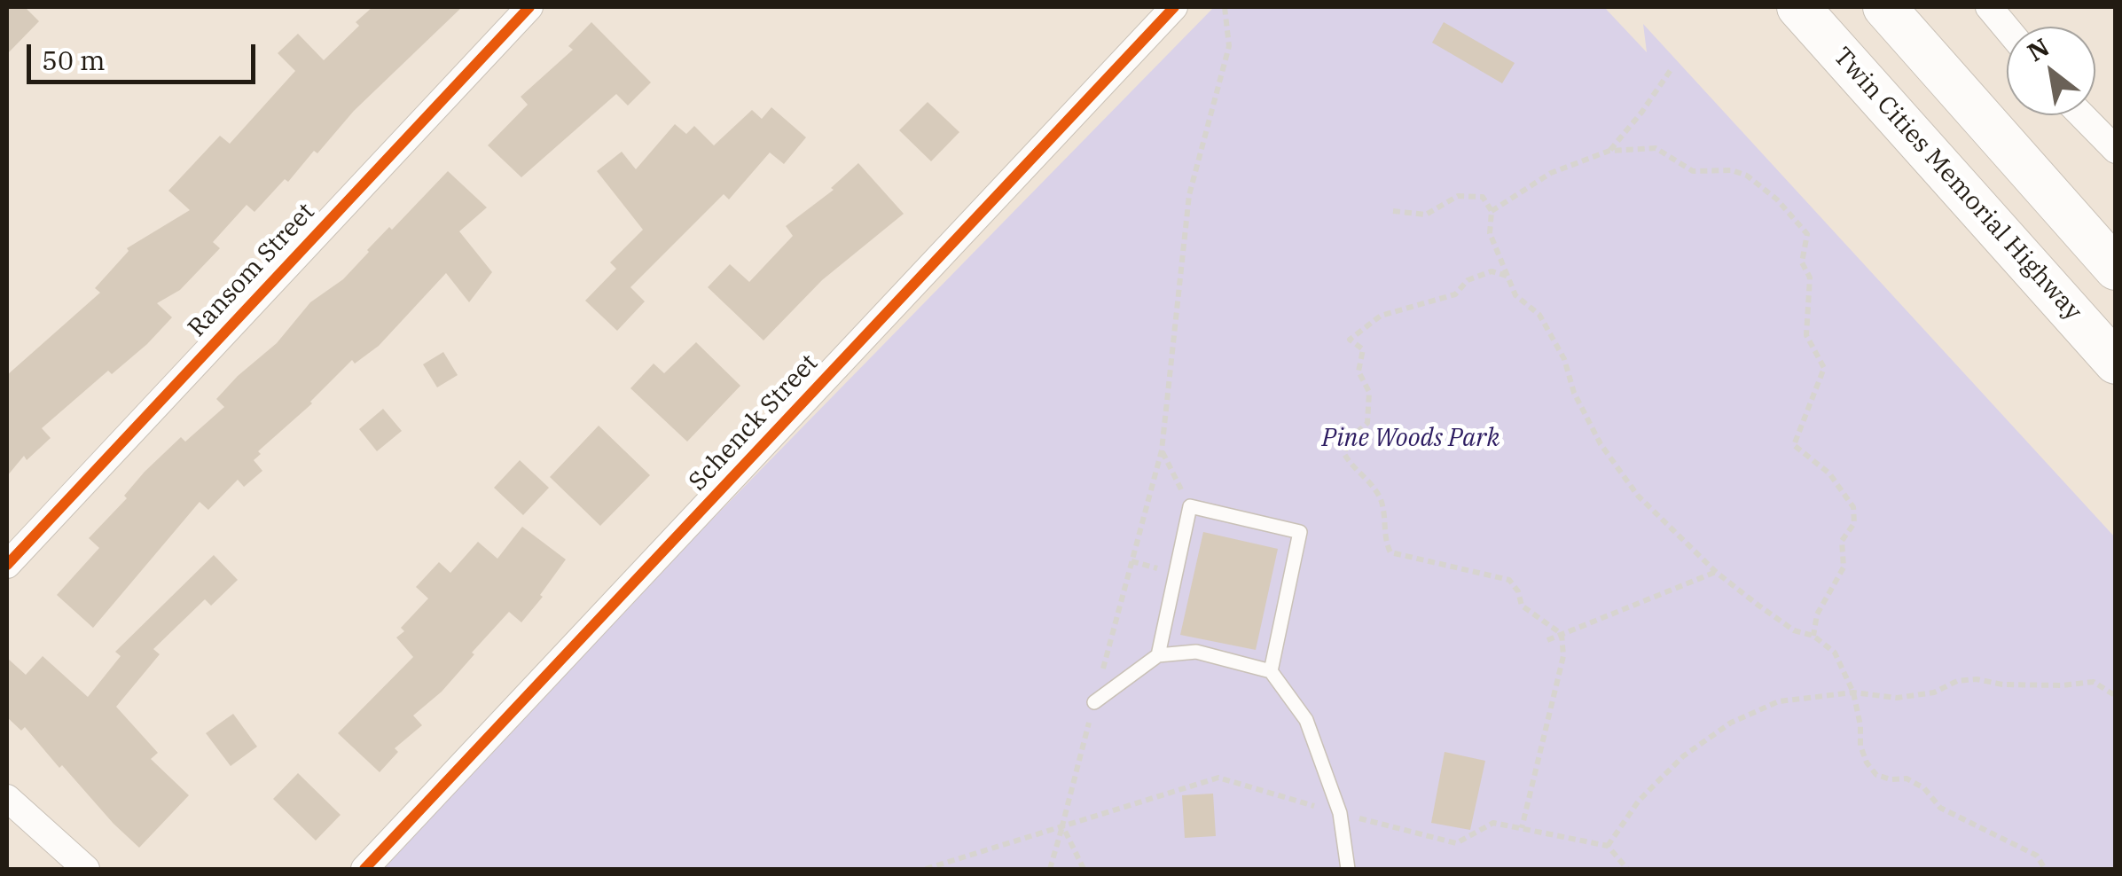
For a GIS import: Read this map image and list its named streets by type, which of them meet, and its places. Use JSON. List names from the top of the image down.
{
  "streets": {
    "main road": ["Twin Cities Memorial Highway"],
    "street": ["Ransom Street", "Schenck Street"]
  },
  "parks": ["Pine Woods Park"],
  "scale_bar": "50 m",
  "north": "top left"
}
